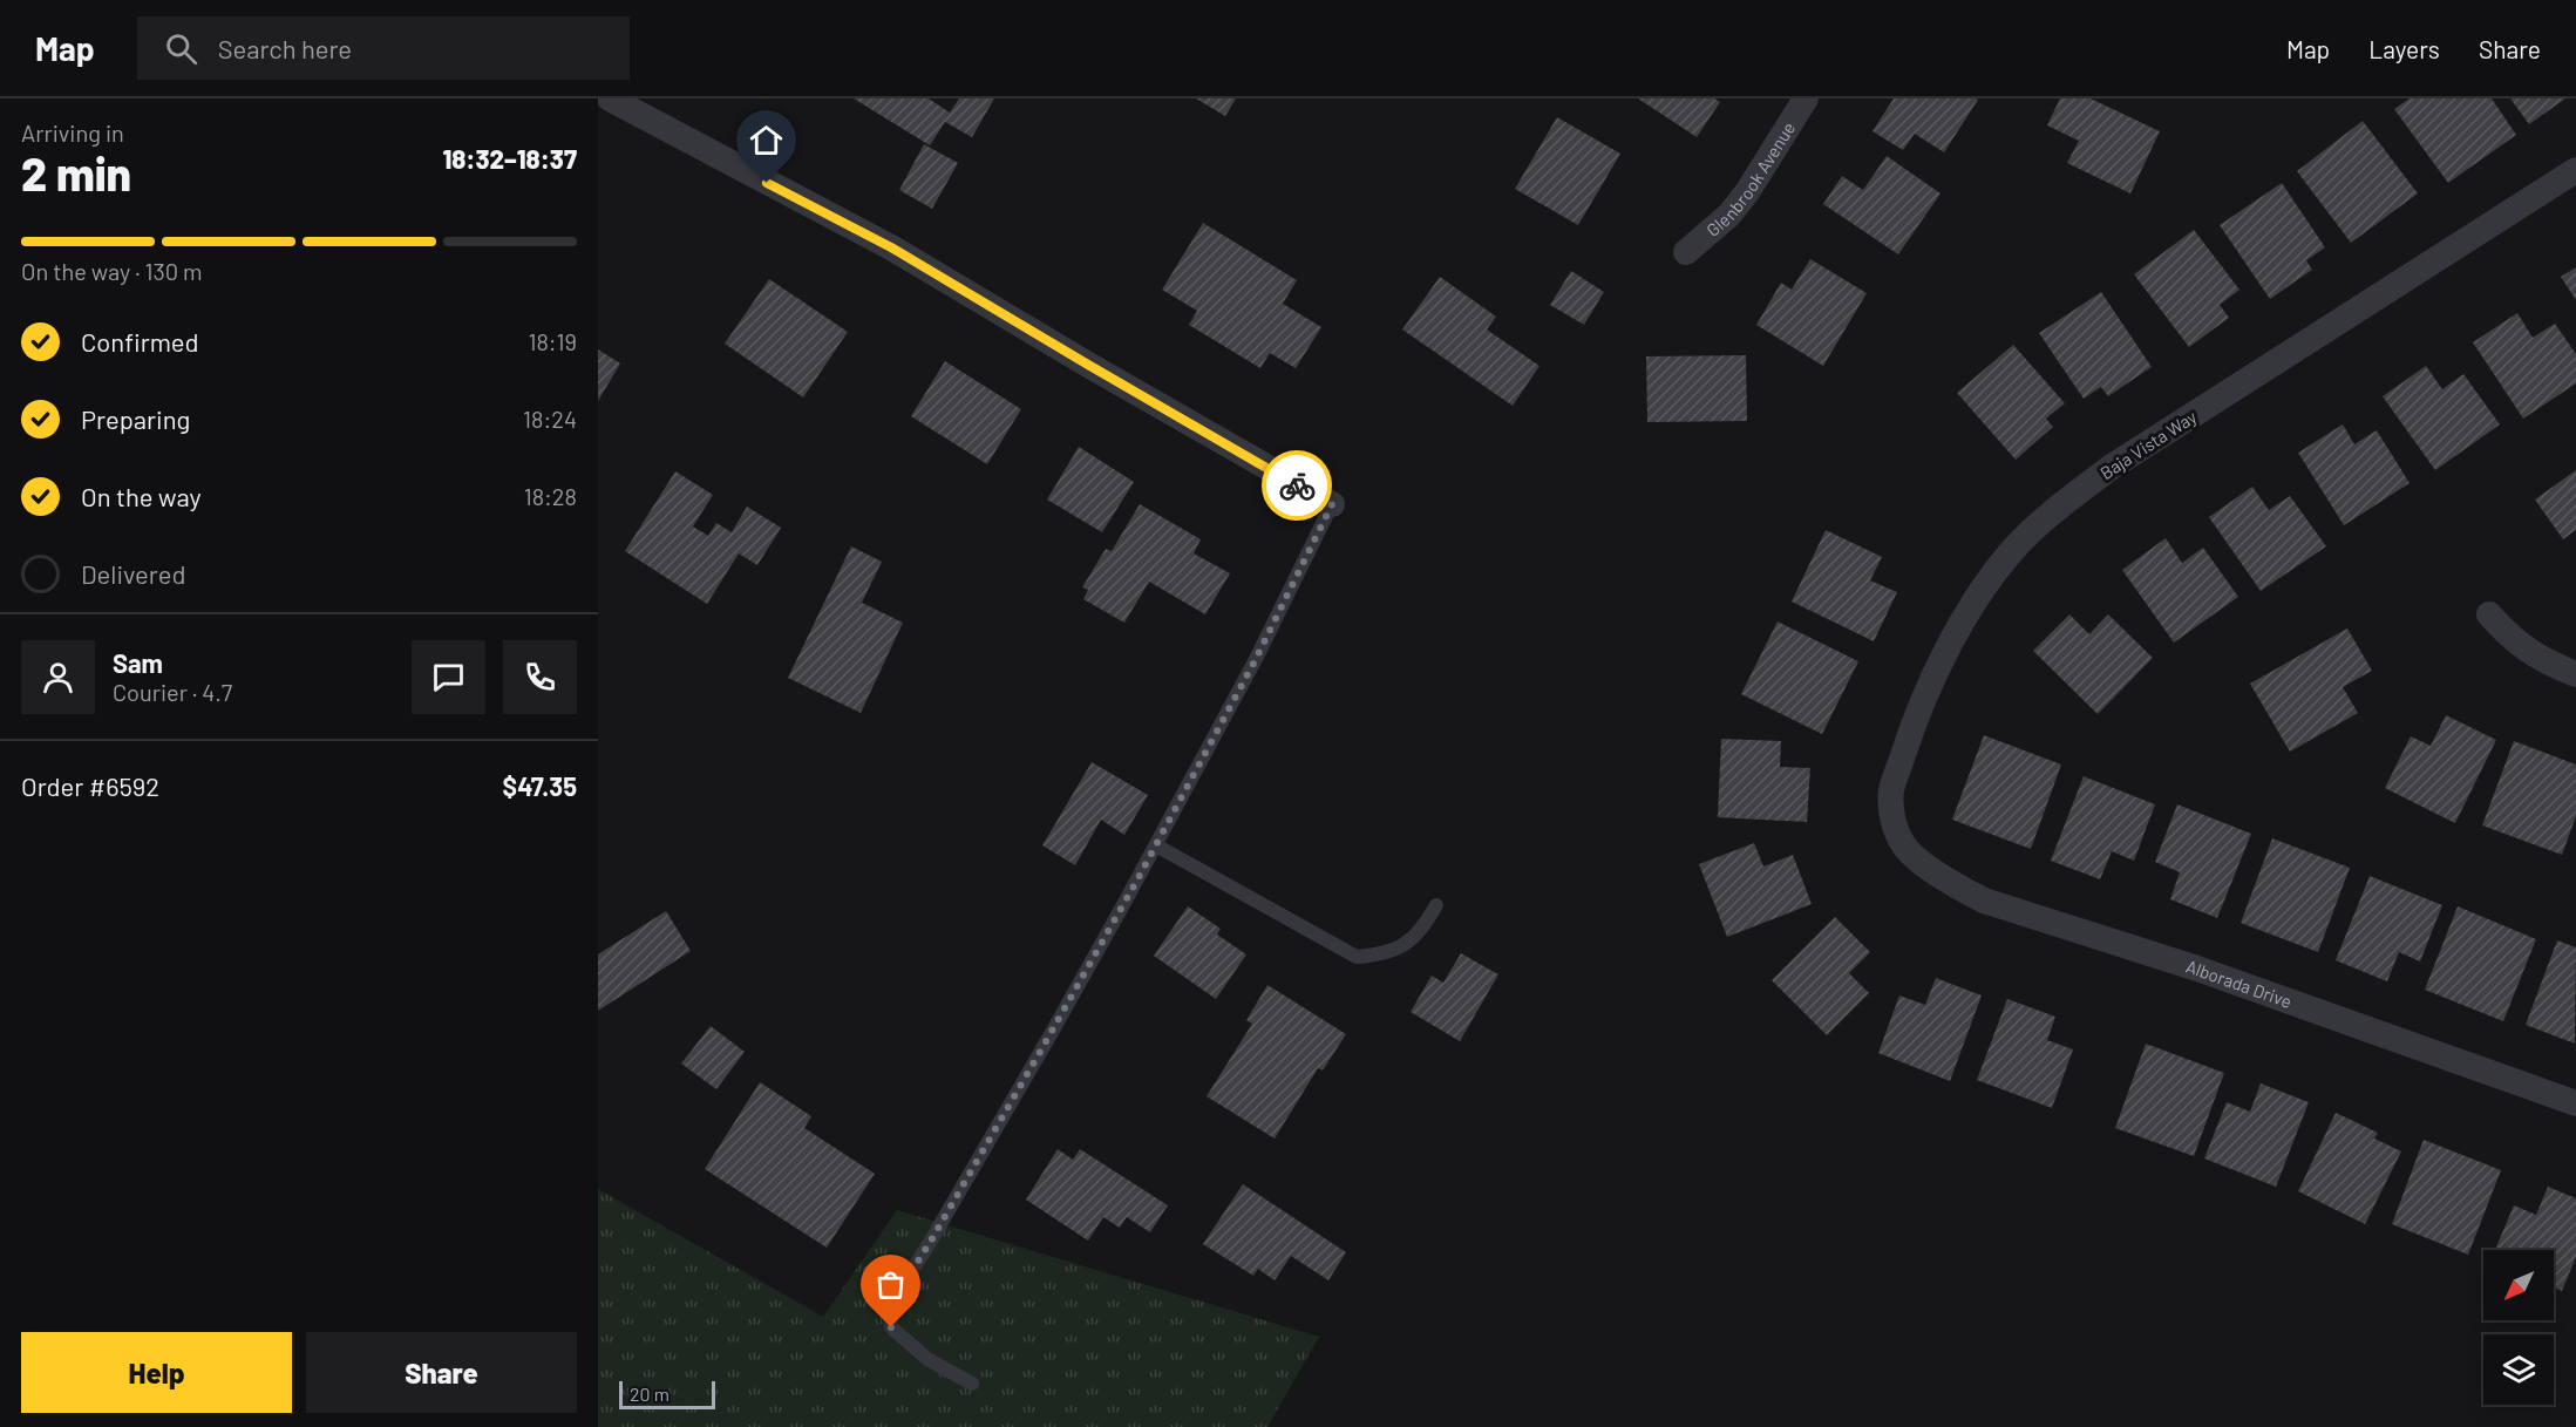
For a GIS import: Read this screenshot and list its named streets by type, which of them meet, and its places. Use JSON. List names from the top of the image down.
{
  "streets": {
    "street": ["Glenbrook Avenue", "Baja Vista Way", "Alborada Drive"]
  },
  "crossings": [
    ["Baja Vista Way", "Alborada Drive"]
  ],
  "scale_bar": "20 m",
  "north": "bottom left",
  "page": {
    "header": "Map",
    "search": "Search here",
    "nav": ["Map", "Layers", "Share"],
    "heading": ["2 min", "Arriving in", "18:32–18:37"],
    "panel": [
      "Sam",
      "Courier · 4.7",
      "Order #6592",
      "$47.35"
    ],
    "bar": "On the way · 130 m",
    "list": [
      ["Confirmed", "18:19"],
      ["Preparing", "18:24"],
      ["On the way", "18:28"],
      "Delivered"
    ],
    "buttons": ["Help", "Share"],
    "scale": "20 m"
  }
}
